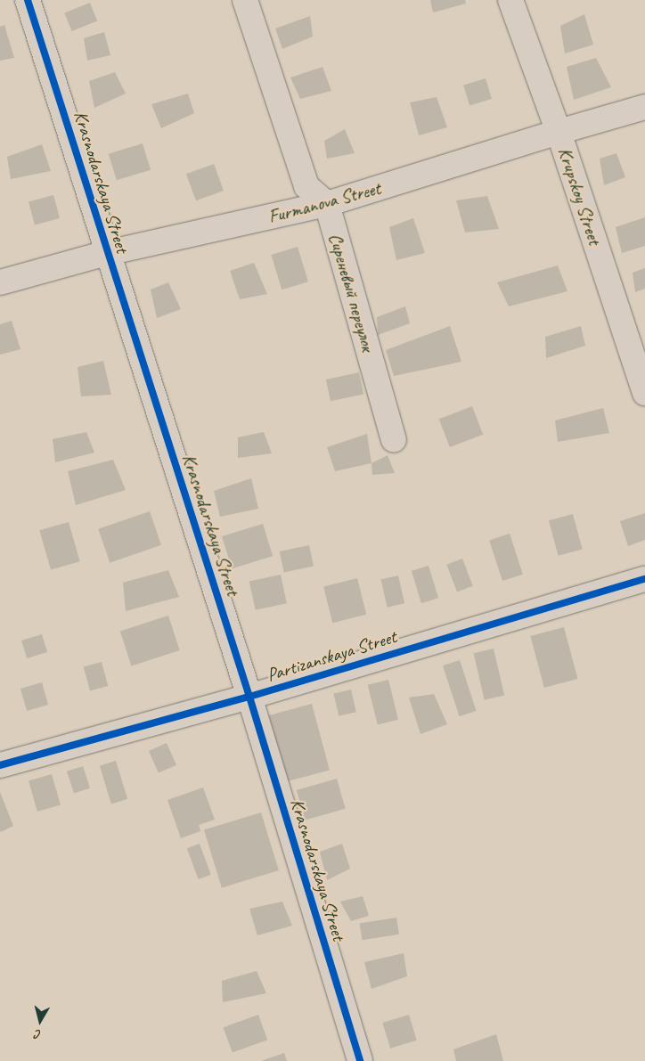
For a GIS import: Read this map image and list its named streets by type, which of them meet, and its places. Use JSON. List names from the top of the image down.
{
  "streets": {
    "street": [
      "Krasnodarskaya Street",
      "Krupskoy Street",
      "Furmanova Street",
      "Сиреневый переулок",
      "Partizanskaya Street"
    ]
  },
  "crossings": [
    ["Krasnodarskaya Street", "Furmanova Street"],
    ["Krasnodarskaya Street", "Partizanskaya Street"],
    ["Krupskoy Street", "Furmanova Street"],
    ["Furmanova Street", "Сиреневый переулок"]
  ],
  "north": "bottom"
}
